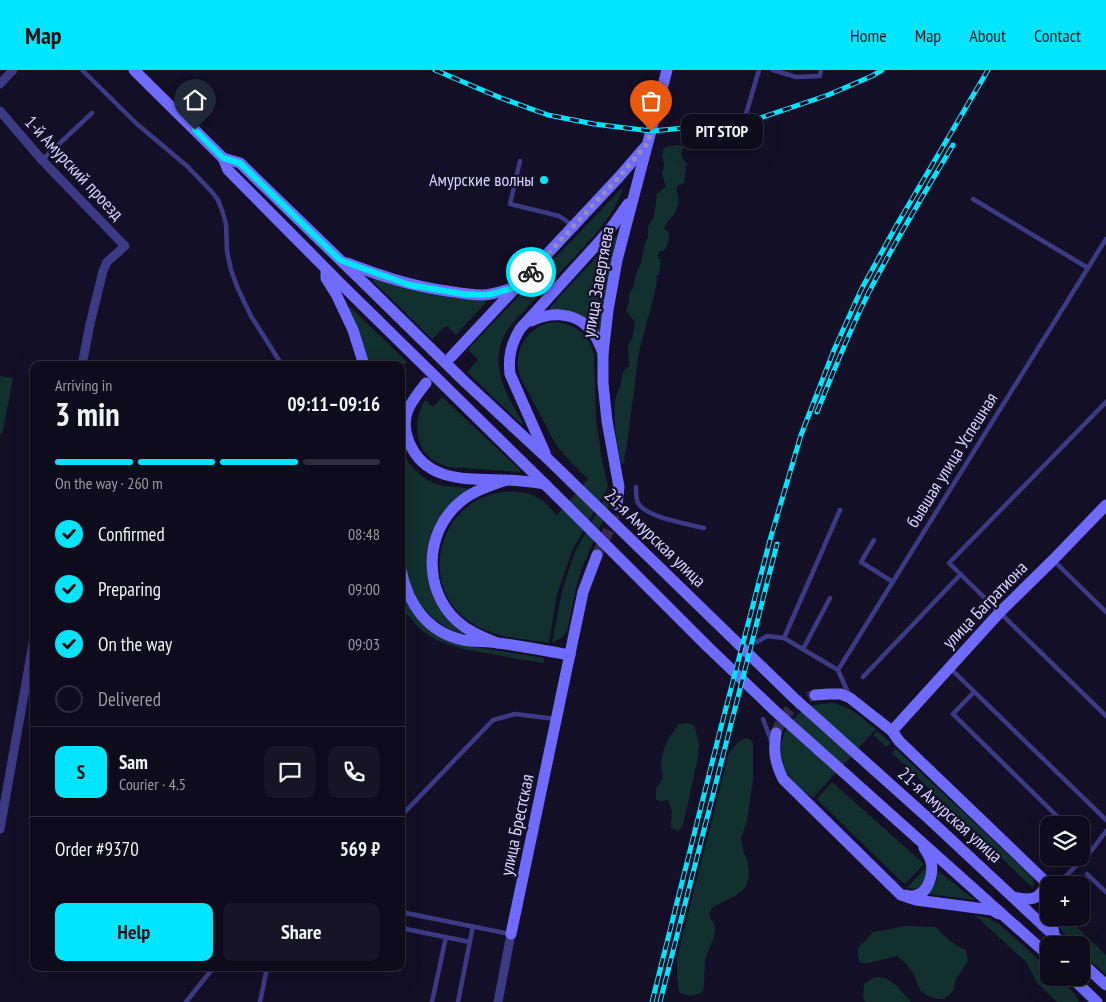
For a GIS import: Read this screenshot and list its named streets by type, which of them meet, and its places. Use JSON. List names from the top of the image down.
{
  "streets": {
    "main road": [
      "улица Завертяева",
      "21-я Амурская улица",
      "улица Багратиона",
      "улица Брестская"
    ],
    "street": ["1-й Амурский проезд"],
    "lane": ["бывшая улица Успешная"]
  },
  "places": ["PIT STOP", "Амурские волны"],
  "page": {
    "header": "Map",
    "nav": [
      "Home",
      "Map",
      "About",
      "Contact"
    ],
    "bubble": "PIT STOP",
    "heading": ["3 min", "Arriving in", "09:11–09:16"],
    "panel": [
      "Sam",
      "Courier · 4.5",
      "Order #9370",
      "569 ₽"
    ],
    "bar": "On the way · 260 m",
    "list": [
      ["Confirmed", "08:48"],
      ["Preparing", "09:00"],
      ["On the way", "09:03"],
      "Delivered"
    ],
    "round": "S",
    "map_buttons": ["+", "−"],
    "buttons": ["Help", "Share"]
  }
}
